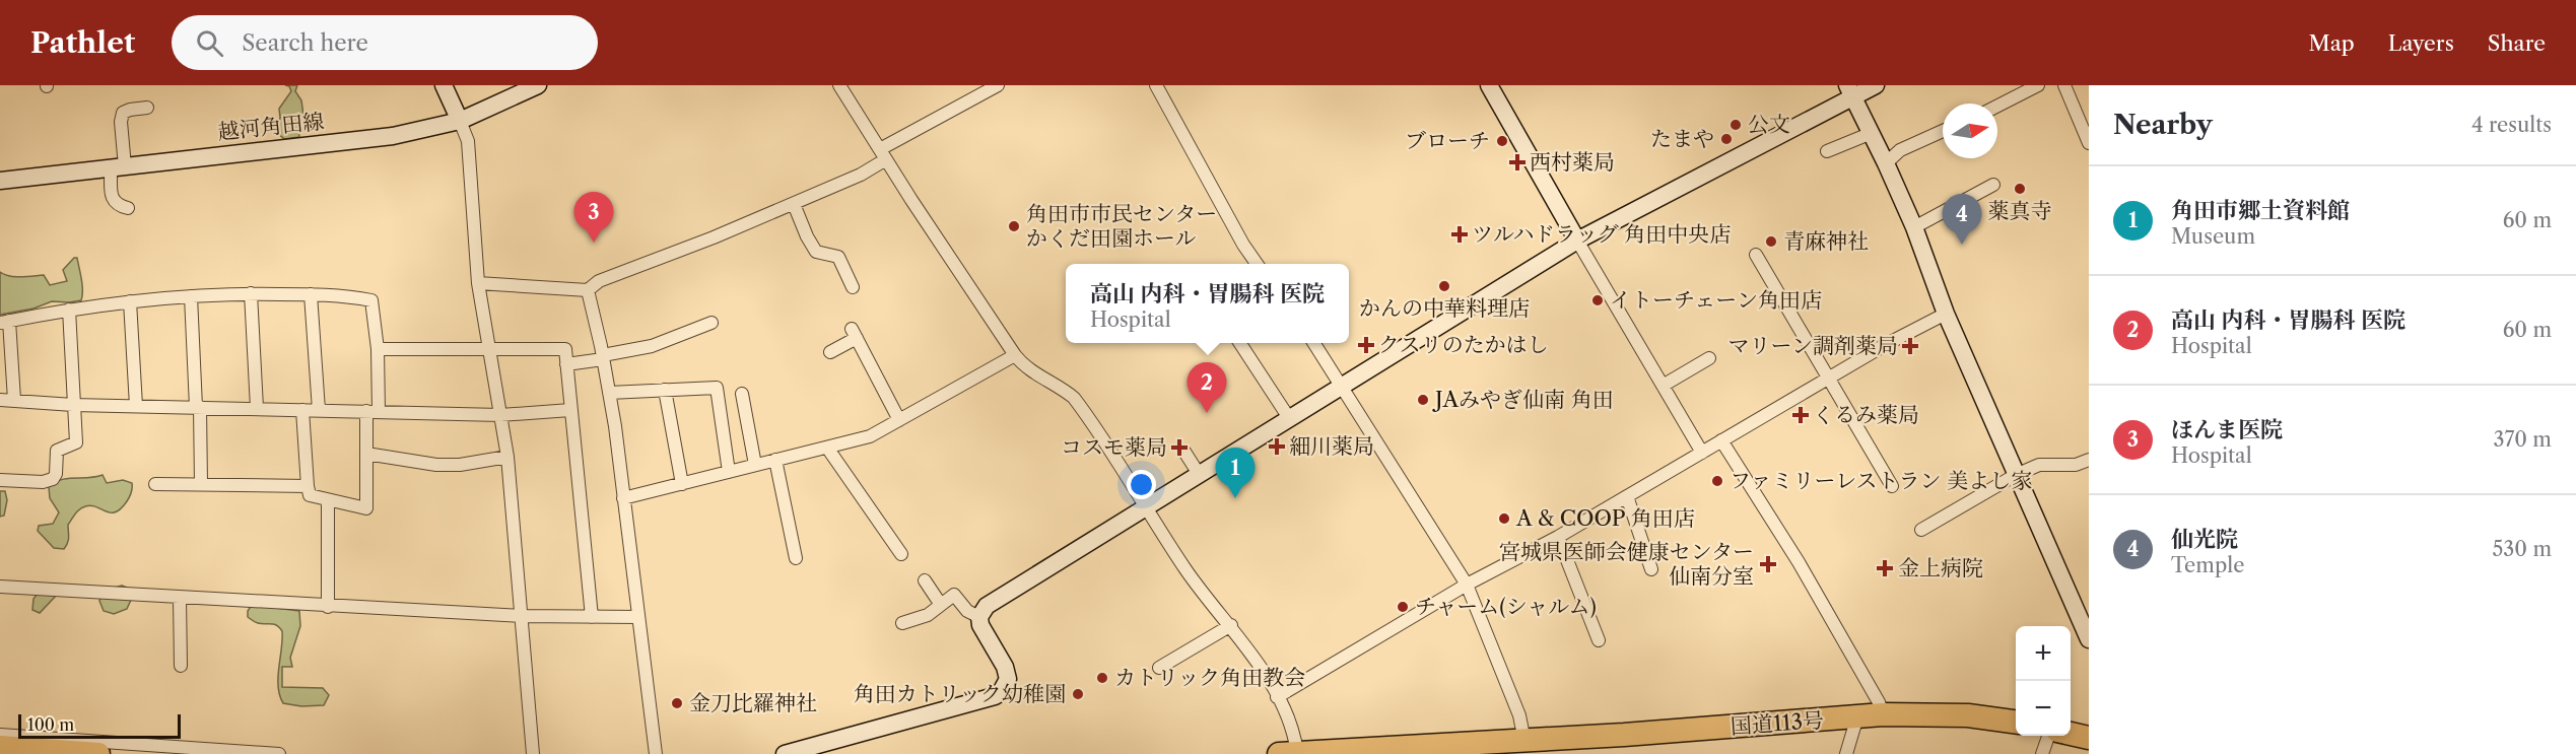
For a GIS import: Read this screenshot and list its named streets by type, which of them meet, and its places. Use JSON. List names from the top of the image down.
{
  "streets": {
    "highway": ["国道113号"],
    "street": ["越河角田線"]
  },
  "places": {
    "other": [
      "公文",
      "たまや",
      "ブローチ",
      "薬真寺",
      "角田市市民センター かくだ田園ホール",
      "青麻神社",
      "かんの中華料理店",
      "イトーチェーン角田店",
      "JAみやぎ仙南 角田",
      "ファミリーレストラン 美よし家",
      "A & COOP 角田店",
      "チャーム(シャルム)",
      "カトリック角田教会",
      "角田カトリック幼稚園",
      "金刀比羅神社"
    ],
    "health": [
      "西村薬局",
      "ツルハドラッグ 角田中央店",
      "クスリのたかはし",
      "マリーン調剤薬局",
      "くるみ薬局",
      "細川薬局",
      "コスモ薬局",
      "宮城県医師会健康センター 仙南分室",
      "金上病院"
    ]
  },
  "scale_bar": "100 m",
  "north": "right",
  "page": {
    "header": "Pathlet",
    "search": "Search here",
    "nav": ["Map", "Layers", "Share"],
    "heading": ["Nearby", "4 results"],
    "list": [
      {
        "mark": "1",
        "name": "角田市郷土資料館",
        "note": "Museum",
        "value": "60 m"
      },
      {
        "mark": "2",
        "name": "高山 内科・胃腸科 医院",
        "note": "Hospital",
        "value": "60 m"
      },
      {
        "mark": "3",
        "name": "ほんま医院",
        "note": "Hospital",
        "value": "370 m"
      },
      {
        "mark": "4",
        "name": "仙光院",
        "note": "Temple",
        "value": "530 m"
      }
    ],
    "pins": [
      "3",
      "4",
      "2",
      "1"
    ],
    "popup": ["高山 内科・胃腸科 医院", "Hospital"],
    "map_buttons": ["+", "−"],
    "scale": "100 m"
  }
}
